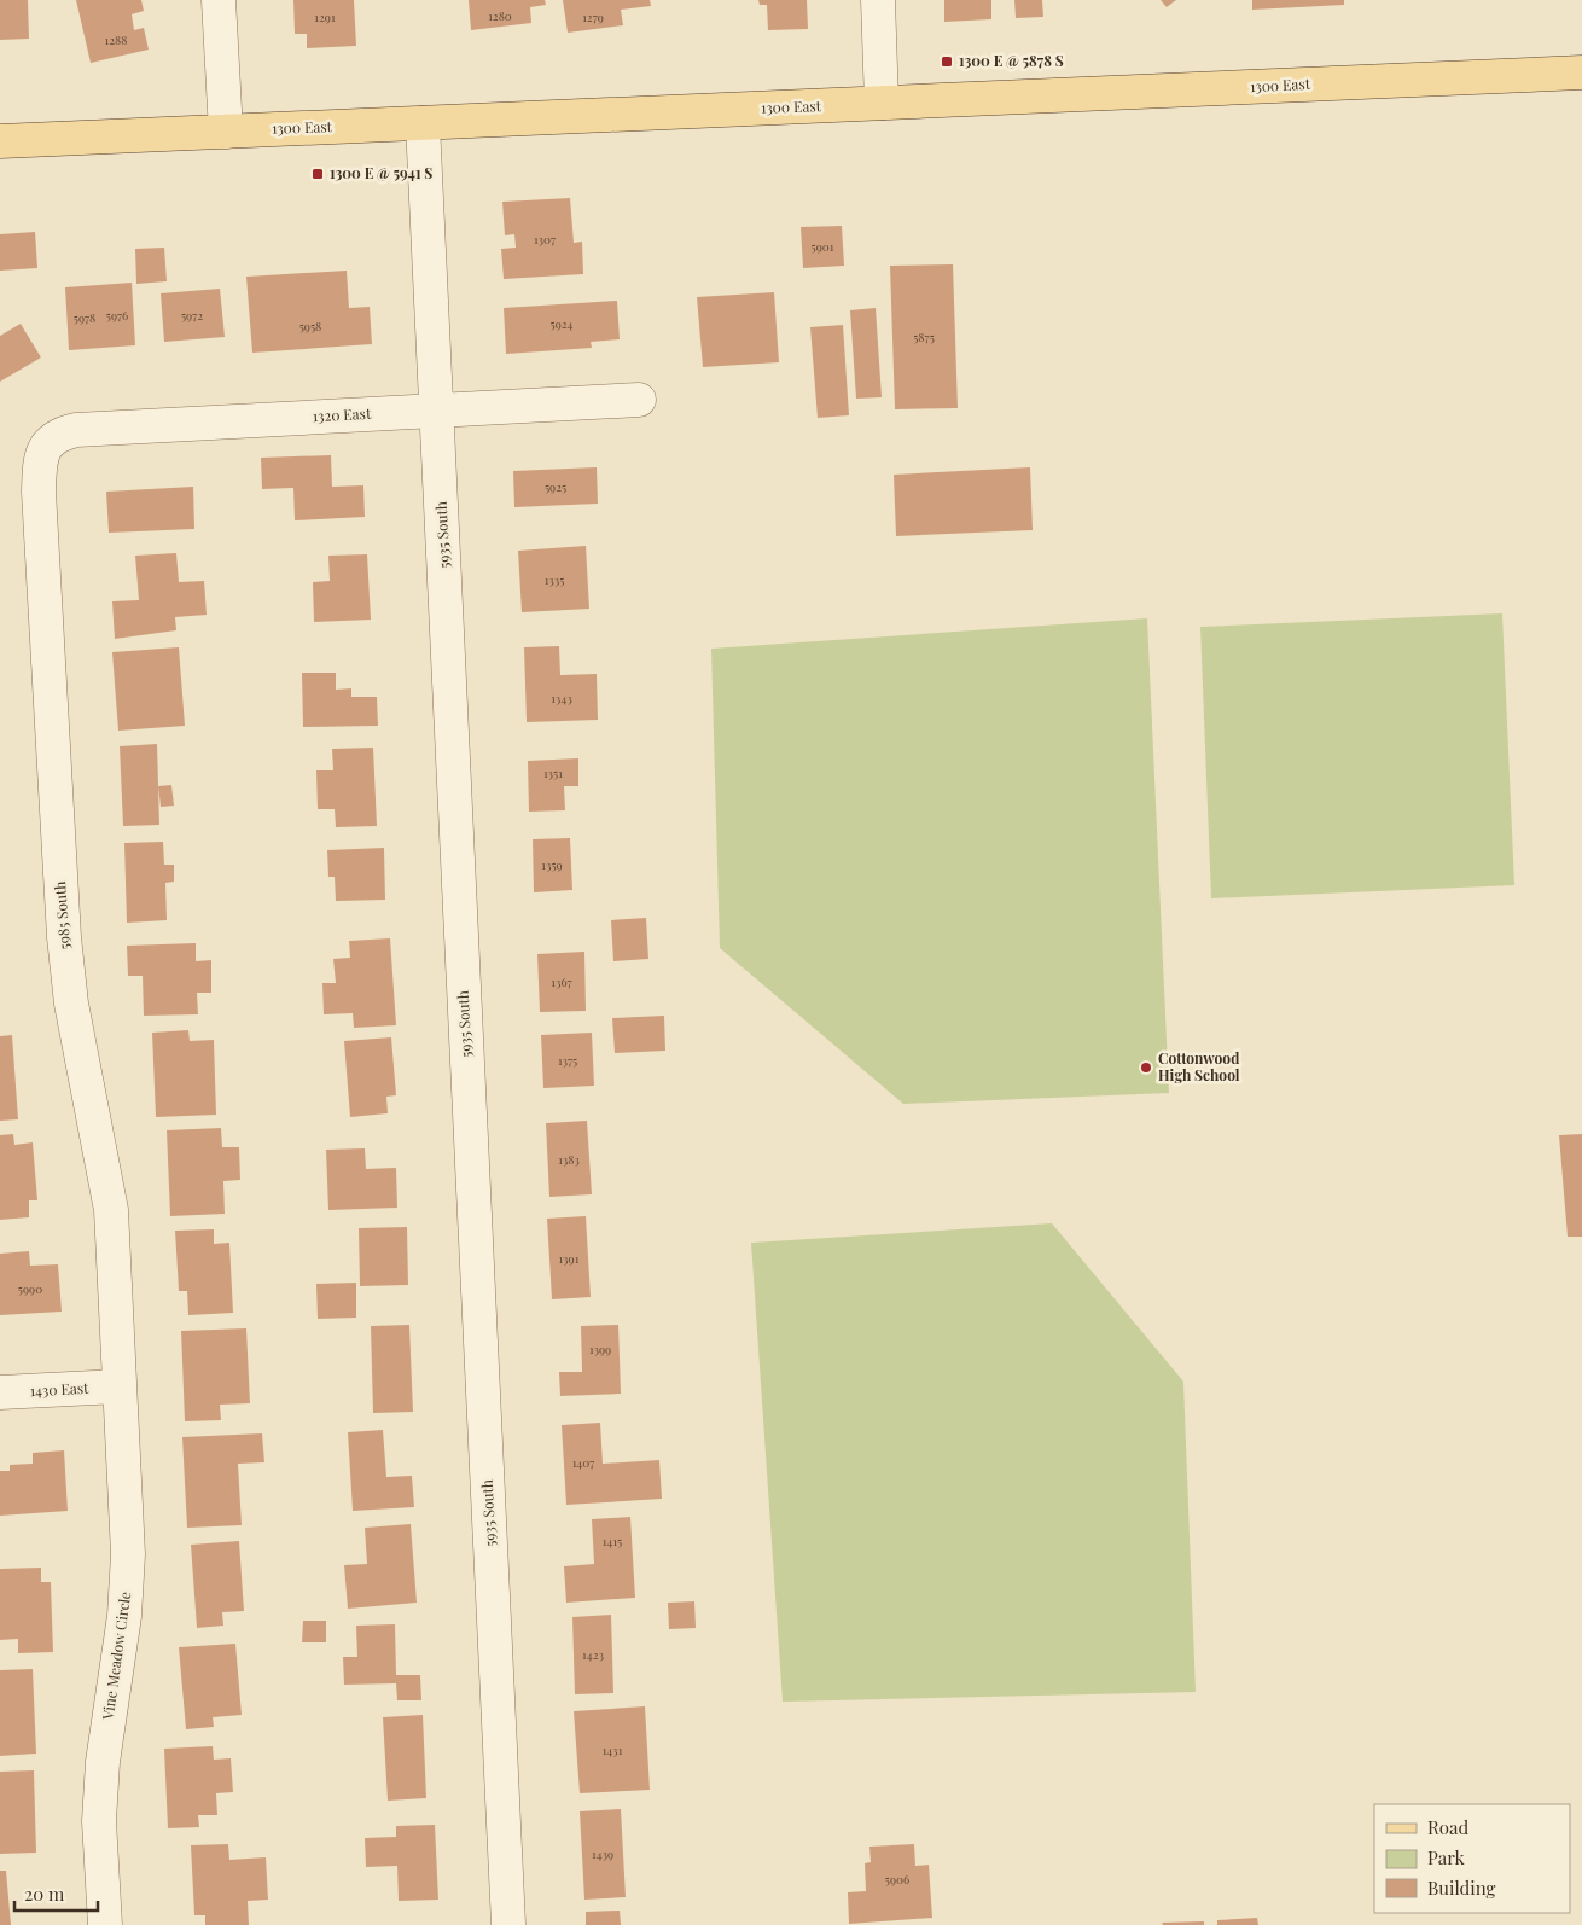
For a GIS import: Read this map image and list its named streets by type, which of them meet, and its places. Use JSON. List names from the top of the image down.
{
  "streets": {
    "main road": ["1300 East"],
    "street": [
      "1320 East",
      "5935 South",
      "5985 South",
      "1430 East",
      "Vine Meadow Circle"
    ]
  },
  "crossings": [
    ["1300 East", "5935 South"],
    ["1320 East", "5935 South"],
    ["1320 East", "5985 South"],
    ["5985 South", "1430 East"],
    ["5985 South", "Vine Meadow Circle"],
    ["1430 East", "Vine Meadow Circle"]
  ],
  "places": {
    "transit": ["1300 E @ 5878 S", "1300 E @ 5941 S"],
    "other": ["Cottonwood High School"]
  },
  "house_numbers": [
    "1280",
    "1291",
    "1279",
    "1288",
    "1307",
    "5901",
    "5976",
    "5972",
    "5978",
    "5924",
    "5958",
    "5875",
    "5925",
    "1335",
    "1343",
    "1351",
    "1359",
    "1367",
    "1375",
    "1383",
    "1391",
    "5990",
    "1399",
    "1407",
    "1415",
    "1423",
    "1431",
    "1439",
    "5906"
  ],
  "legend": ["Road", "Park", "Building"],
  "scale_bar": "20 m"
}
